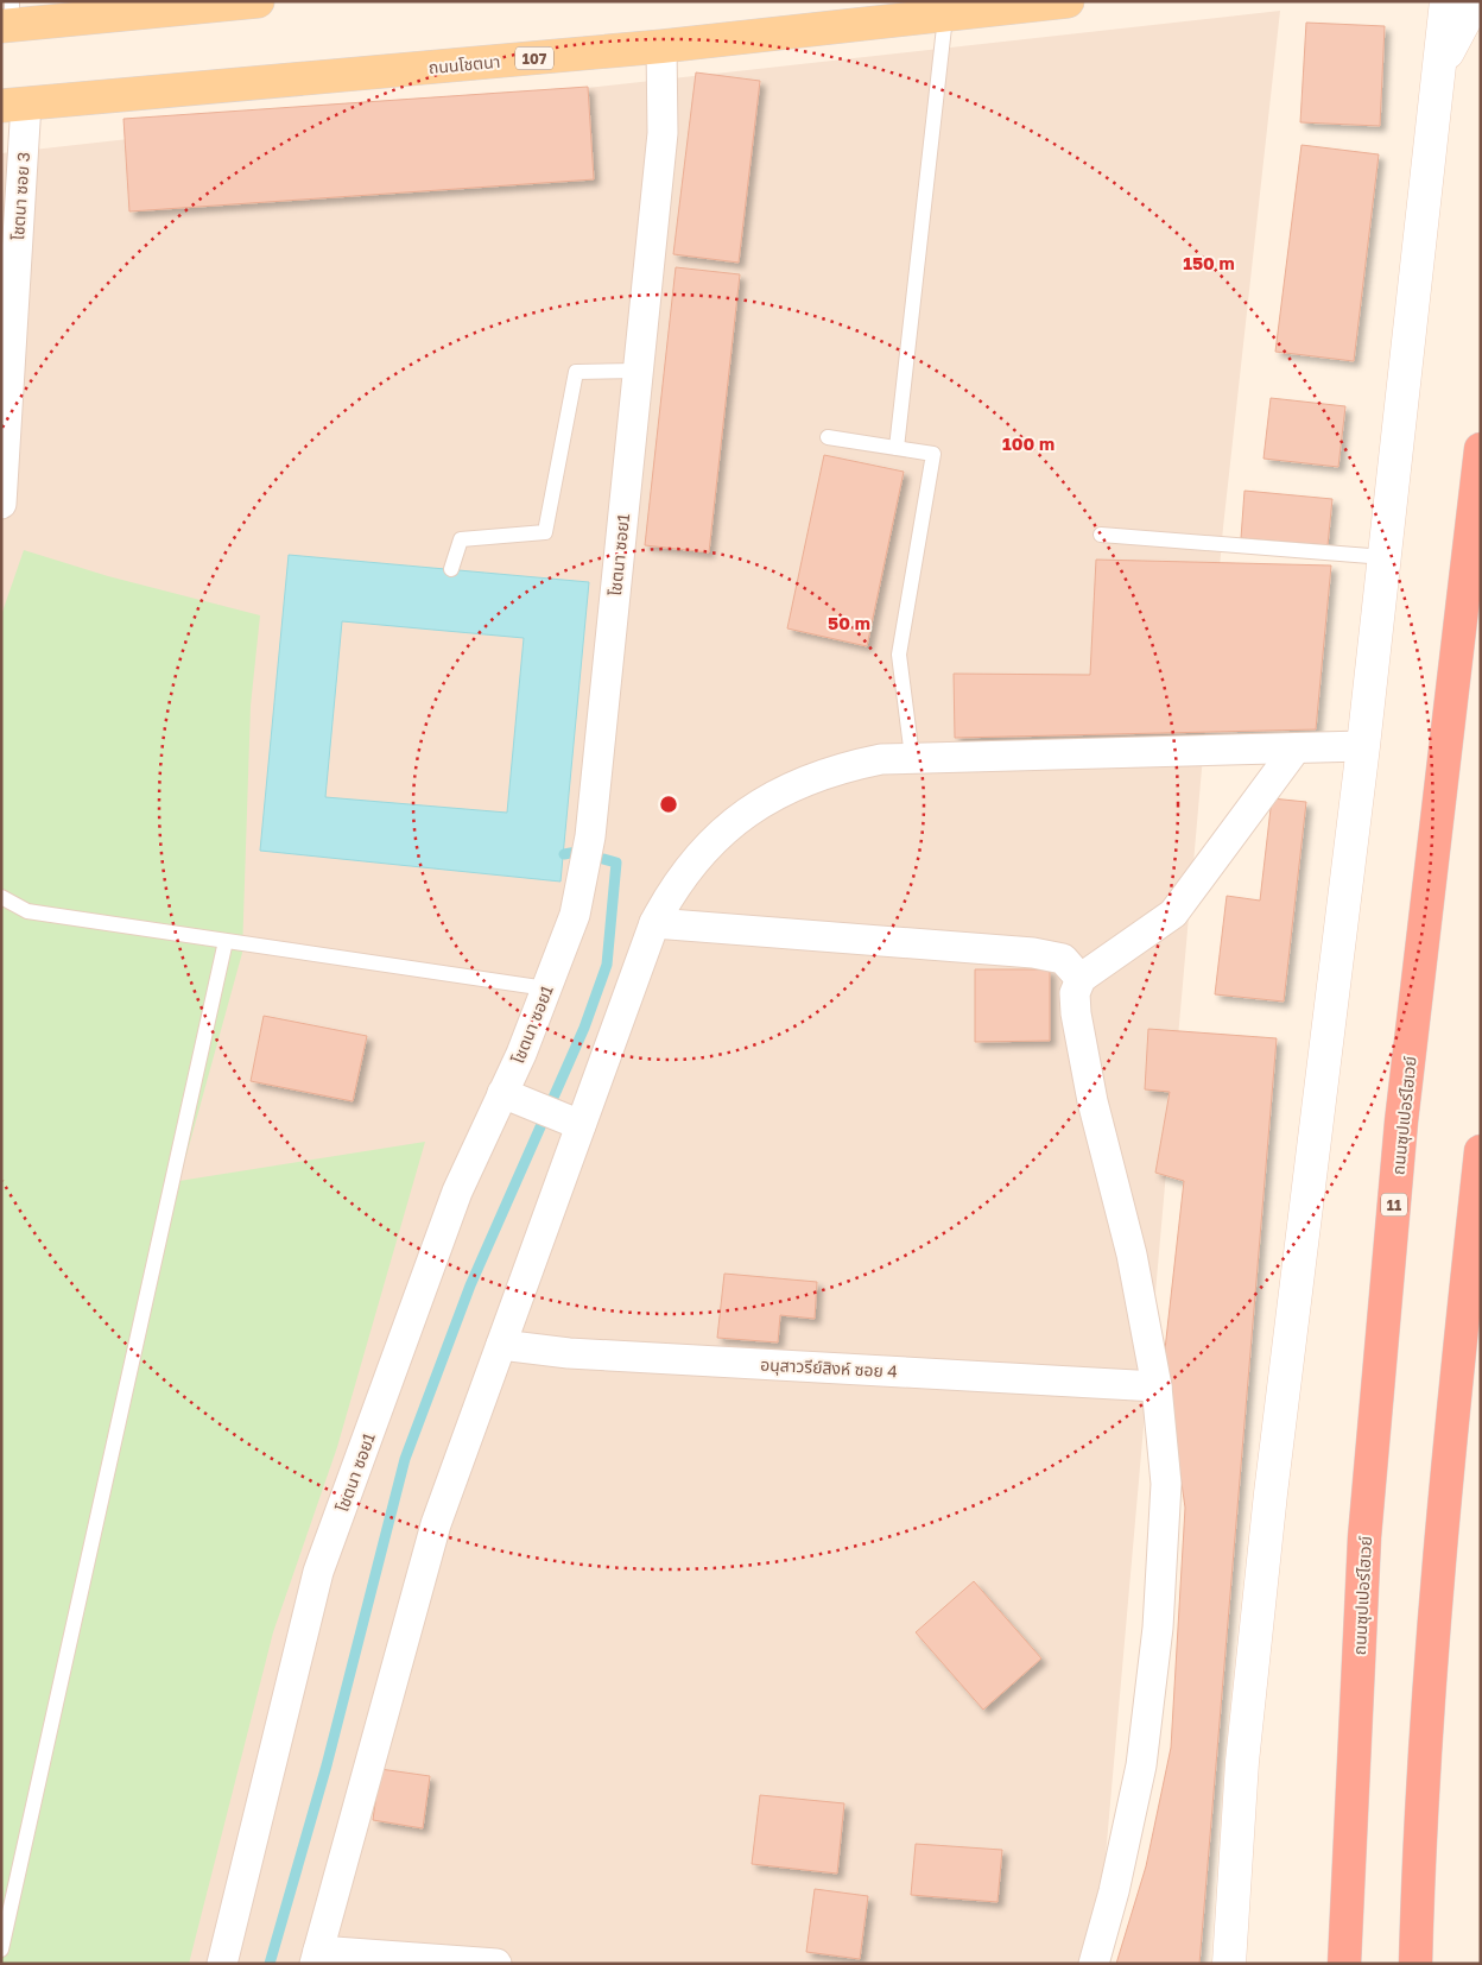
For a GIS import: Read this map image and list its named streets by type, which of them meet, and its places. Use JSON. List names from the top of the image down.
{
  "streets": {
    "highway": ["ถนนซุปเปอร์ไฮเวย์", "11"],
    "main road": ["107", "ถนนโชตนา"],
    "street": ["โชตนา ซอย 3", "โชตนา ซอย1", "อนุสาวรีย์สิงห์ ซอย 4"]
  },
  "crossings": [
    ["ถนนโชตนา", "โชตนา ซอย 3"],
    ["ถนนโชตนา", "โชตนา ซอย1"]
  ],
  "rings": ["150 m", "100 m", "50 m"]
}
